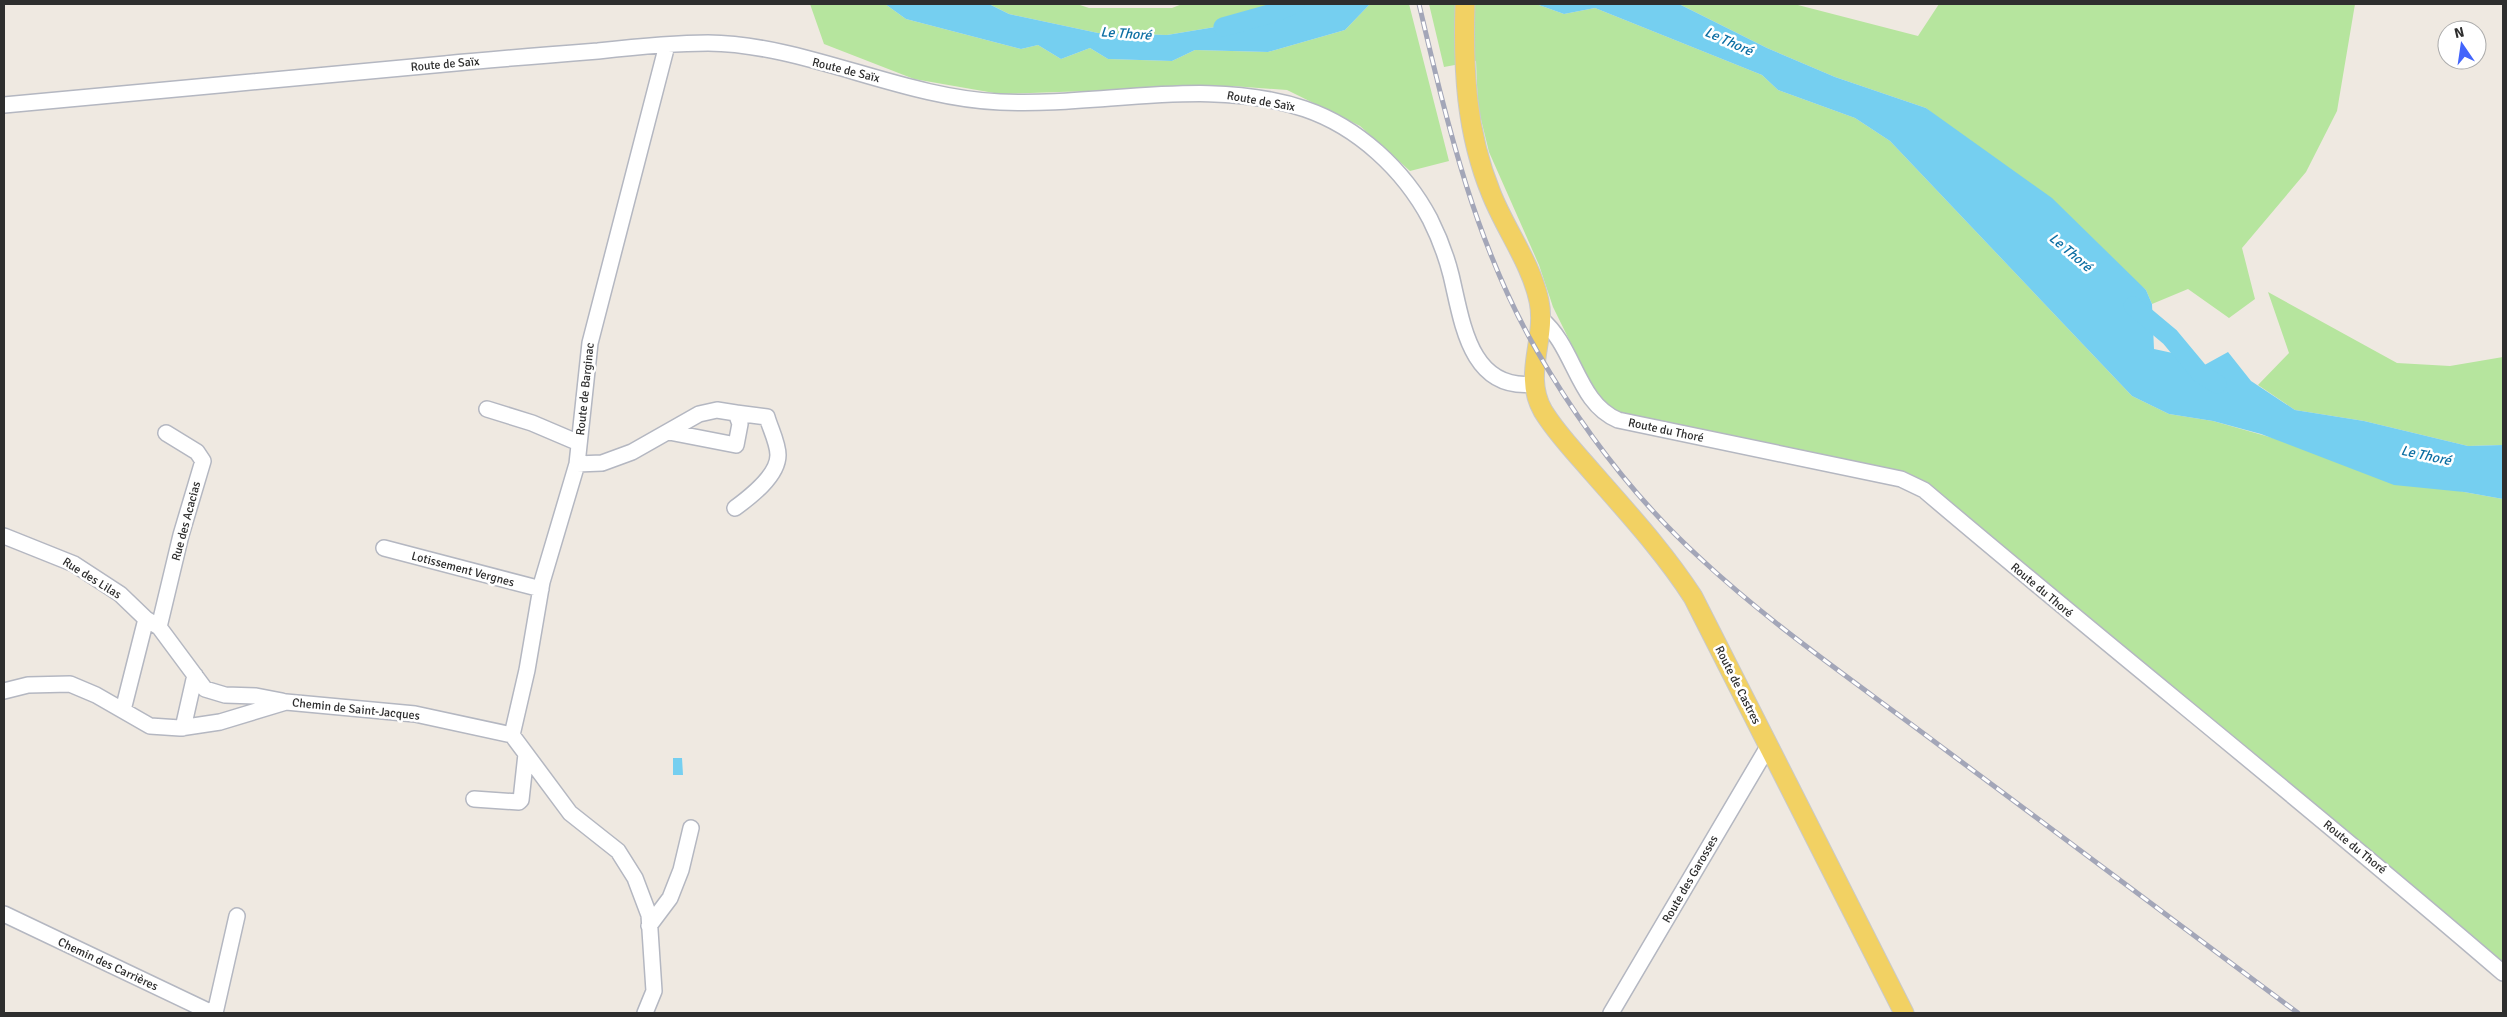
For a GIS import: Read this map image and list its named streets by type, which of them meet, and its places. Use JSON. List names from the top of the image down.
{
  "streets": {
    "main road": ["Route de Castres"],
    "street": [
      "Route de Saïx",
      "Route de Barginac",
      "Route du Thoré",
      "Rue des Acacias",
      "Lotissement Vergnes",
      "Rue des Lilas",
      "Chemin de Saint-Jacques",
      "Route des Garosses",
      "Chemin des Carrières"
    ]
  },
  "crossings": [
    ["Route de Saïx", "Route de Barginac"],
    ["Route de Saïx", "Route de Castres"],
    ["Route de Barginac", "Lotissement Vergnes"],
    ["Route de Barginac", "Chemin de Saint-Jacques"],
    ["Rue des Acacias", "Rue des Lilas"],
    ["Rue des Lilas", "Chemin de Saint-Jacques"],
    ["Route de Castres", "Route des Garosses"]
  ],
  "water": ["Le Thoré"],
  "north": "top"
}
